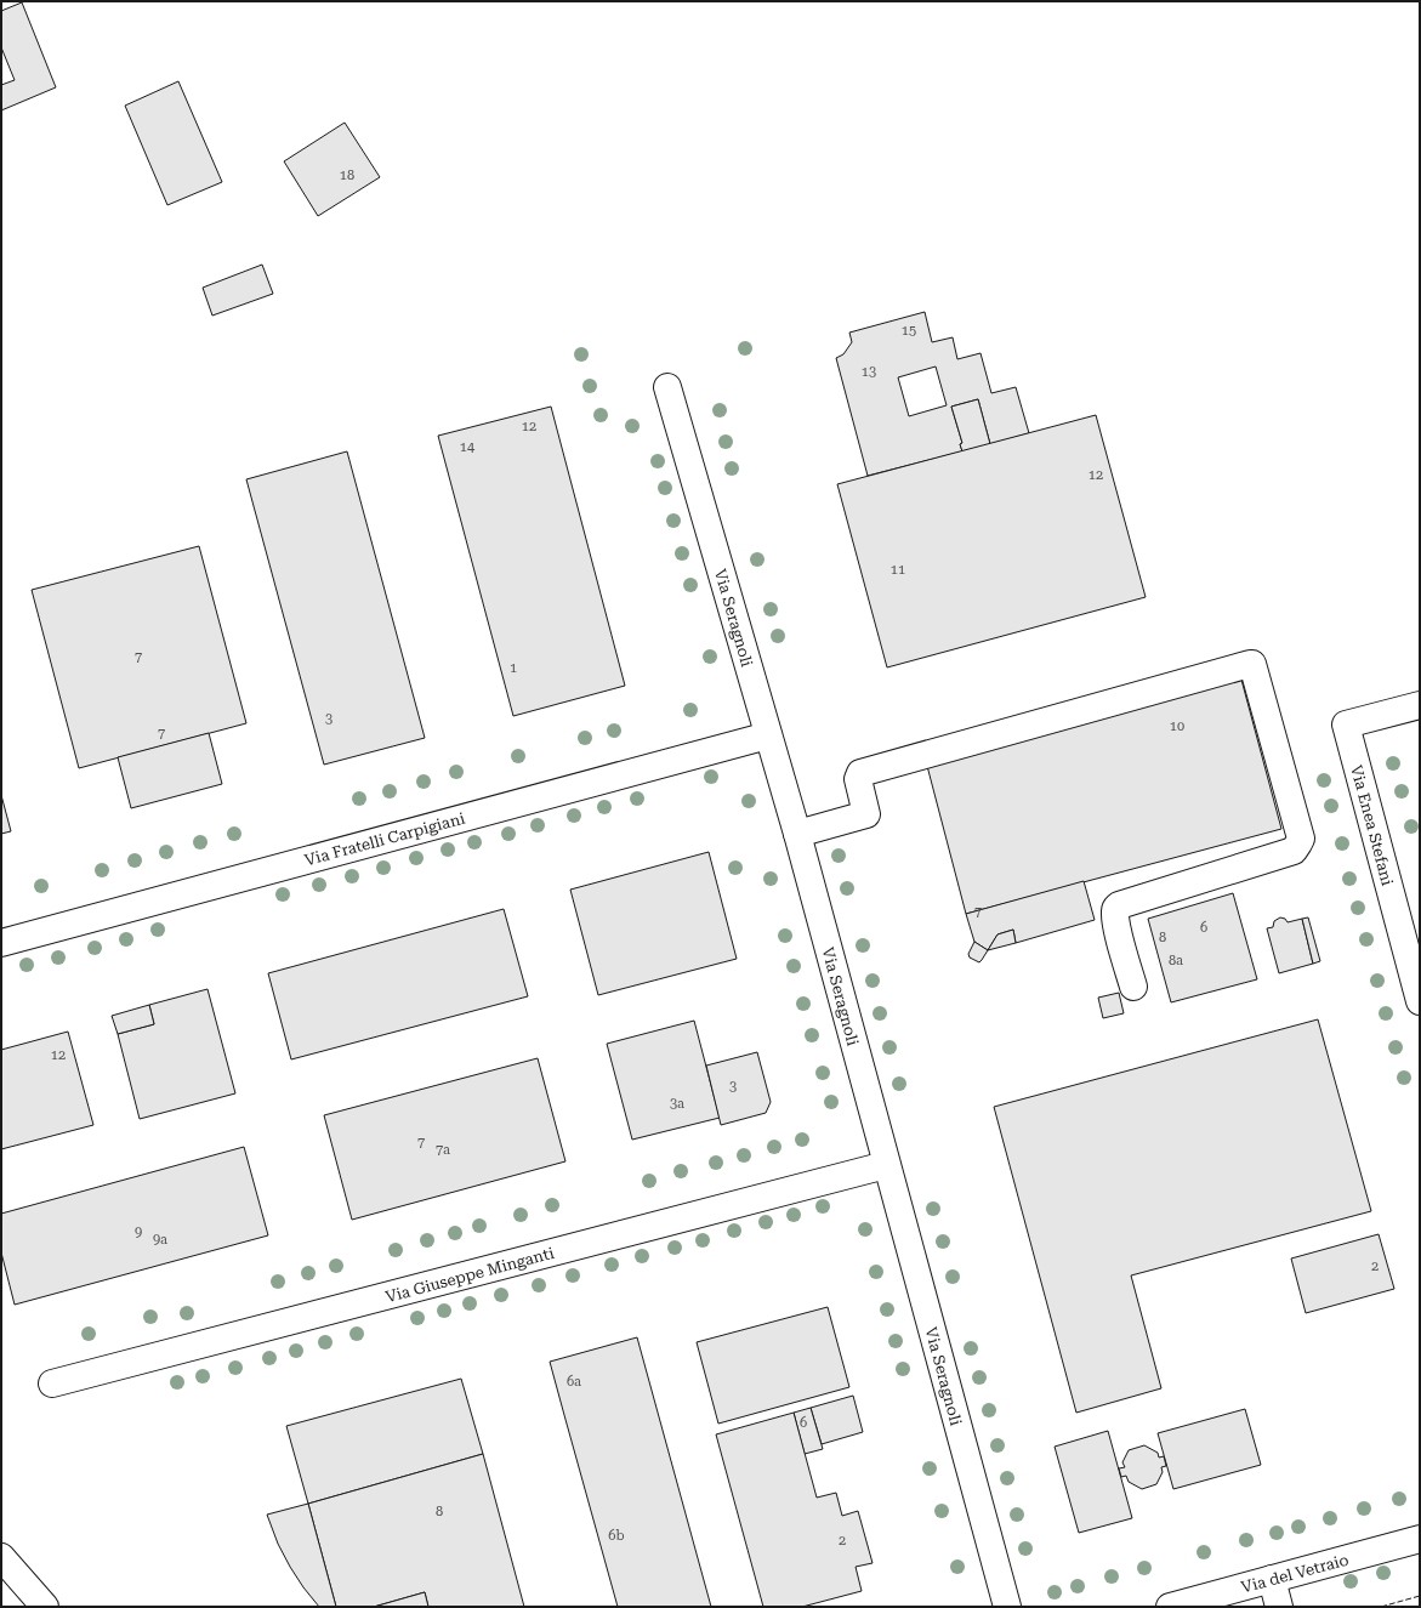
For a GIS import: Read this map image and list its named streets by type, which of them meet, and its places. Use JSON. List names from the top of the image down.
{
  "streets": {
    "street": [
      "Via Seragnoli",
      "Via Enea Stefani",
      "Via Fratelli Carpigiani",
      "Via Giuseppe Minganti",
      "Via del Vetraio"
    ]
  },
  "crossings": [
    ["Via Seragnoli", "Via Fratelli Carpigiani"],
    ["Via Seragnoli", "Via Giuseppe Minganti"]
  ],
  "house_numbers": [
    "18",
    "15",
    "13",
    "12",
    "14",
    "12",
    "11",
    "7",
    "1",
    "3",
    "10",
    "7",
    "7",
    "6",
    "8",
    "8a",
    "12",
    "3",
    "3a",
    "7",
    "7a",
    "9",
    "9a",
    "2",
    "6a",
    "6",
    "8",
    "6b",
    "2"
  ]
}
